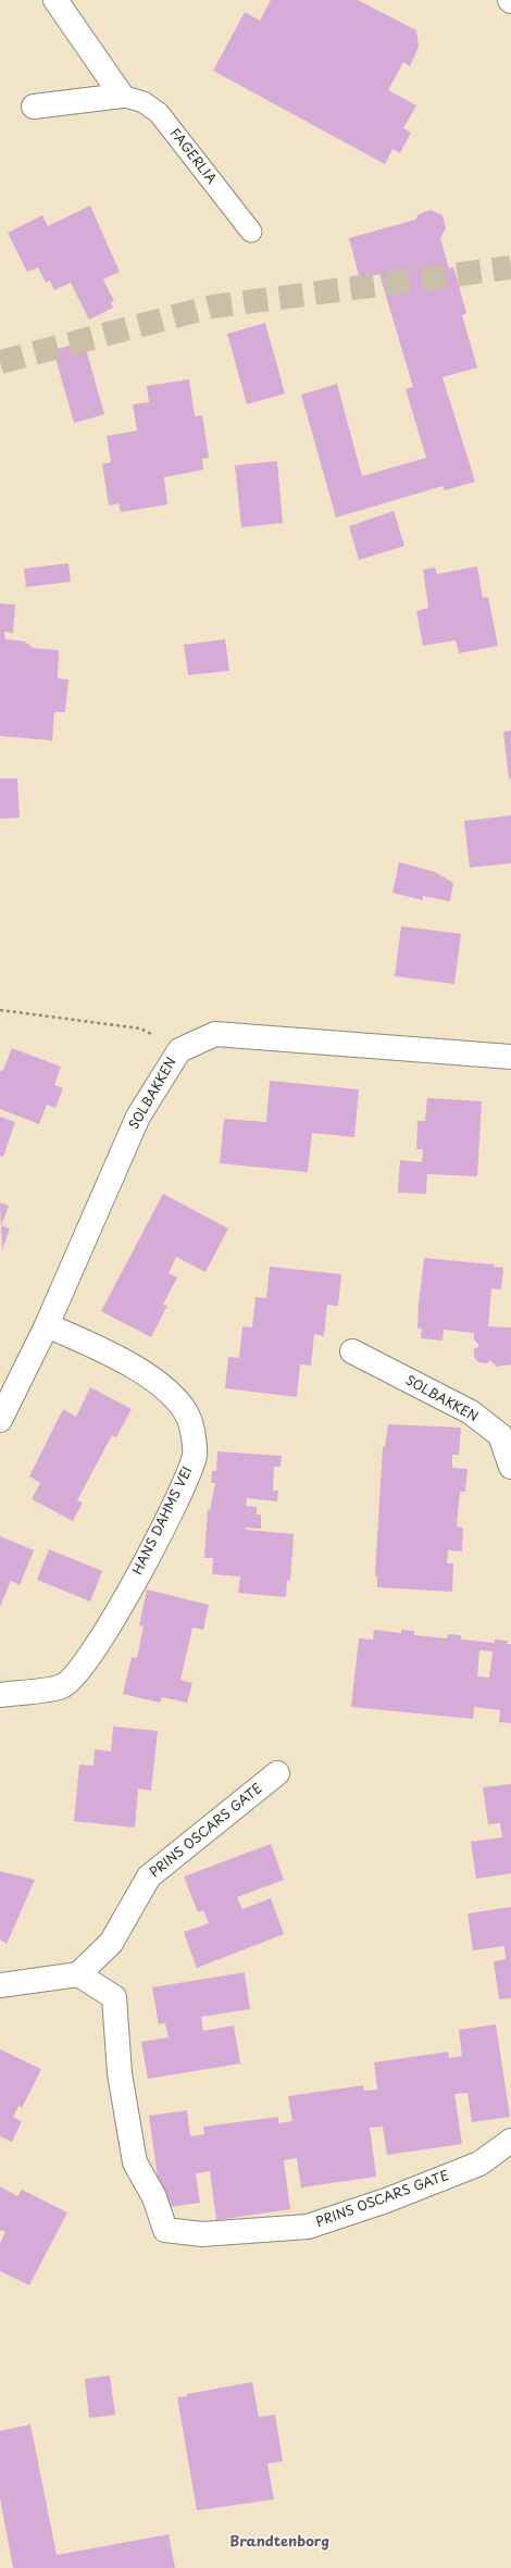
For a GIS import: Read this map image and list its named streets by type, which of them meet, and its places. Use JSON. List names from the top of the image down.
{
  "streets": {
    "street": [
      "FAGERLIA",
      "SOLBAKKEN",
      "HANS DAHMS VEI",
      "PRINS OSCARS GATE"
    ]
  },
  "crossings": [
    ["SOLBAKKEN", "HANS DAHMS VEI"]
  ],
  "districts": ["Brandtenborg"]
}
